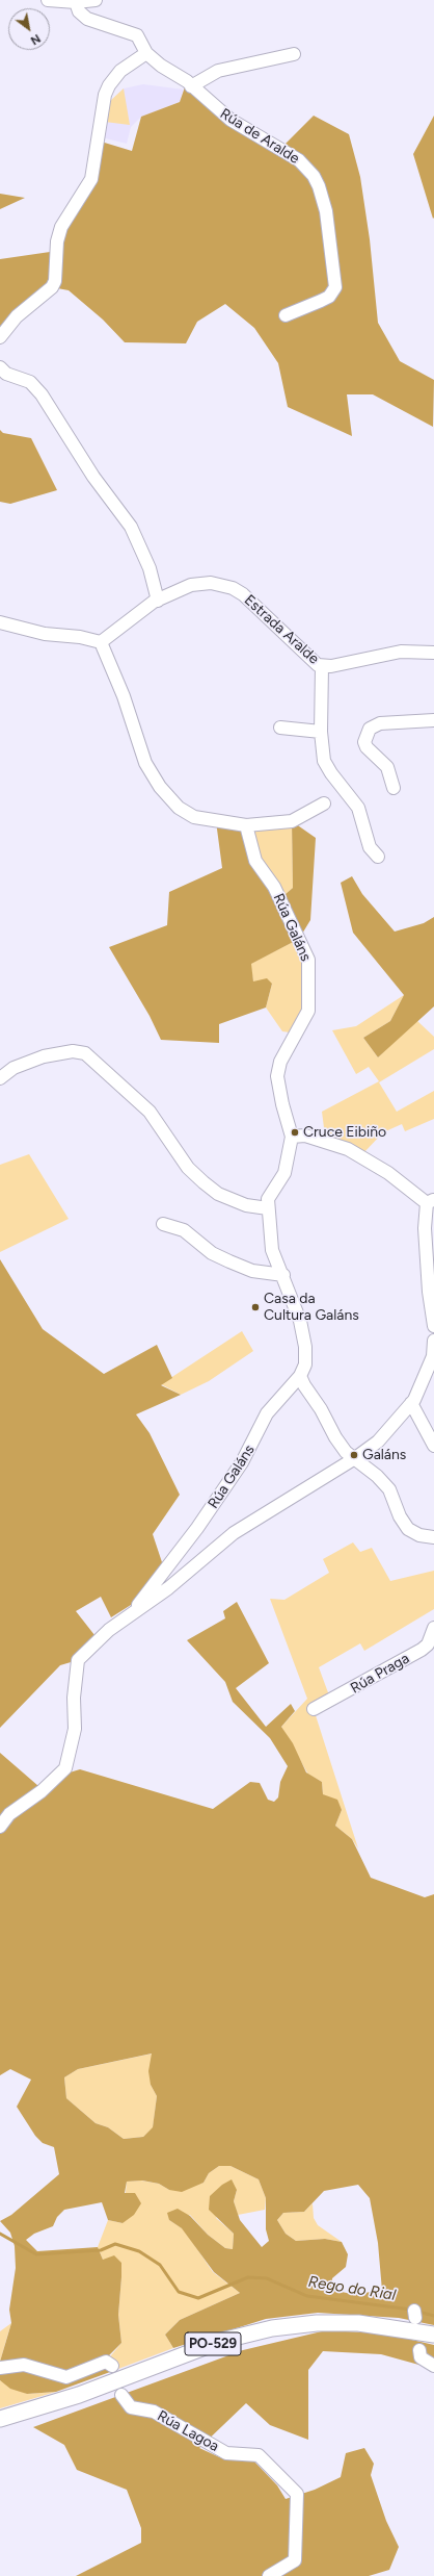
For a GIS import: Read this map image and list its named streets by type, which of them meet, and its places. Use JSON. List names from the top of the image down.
{
  "streets": {
    "main road": ["PO-529"],
    "street": [
      "Rúa de Aralde",
      "Estrada Aralde",
      "Rúa Galáns",
      "Rúa Praga",
      "Rúa Lagoa"
    ]
  },
  "water": ["Rego do Rial"],
  "places": ["Cruce Eibiño", "Casa da Cultura Galáns", "Galáns"],
  "north": "bottom right"
}
